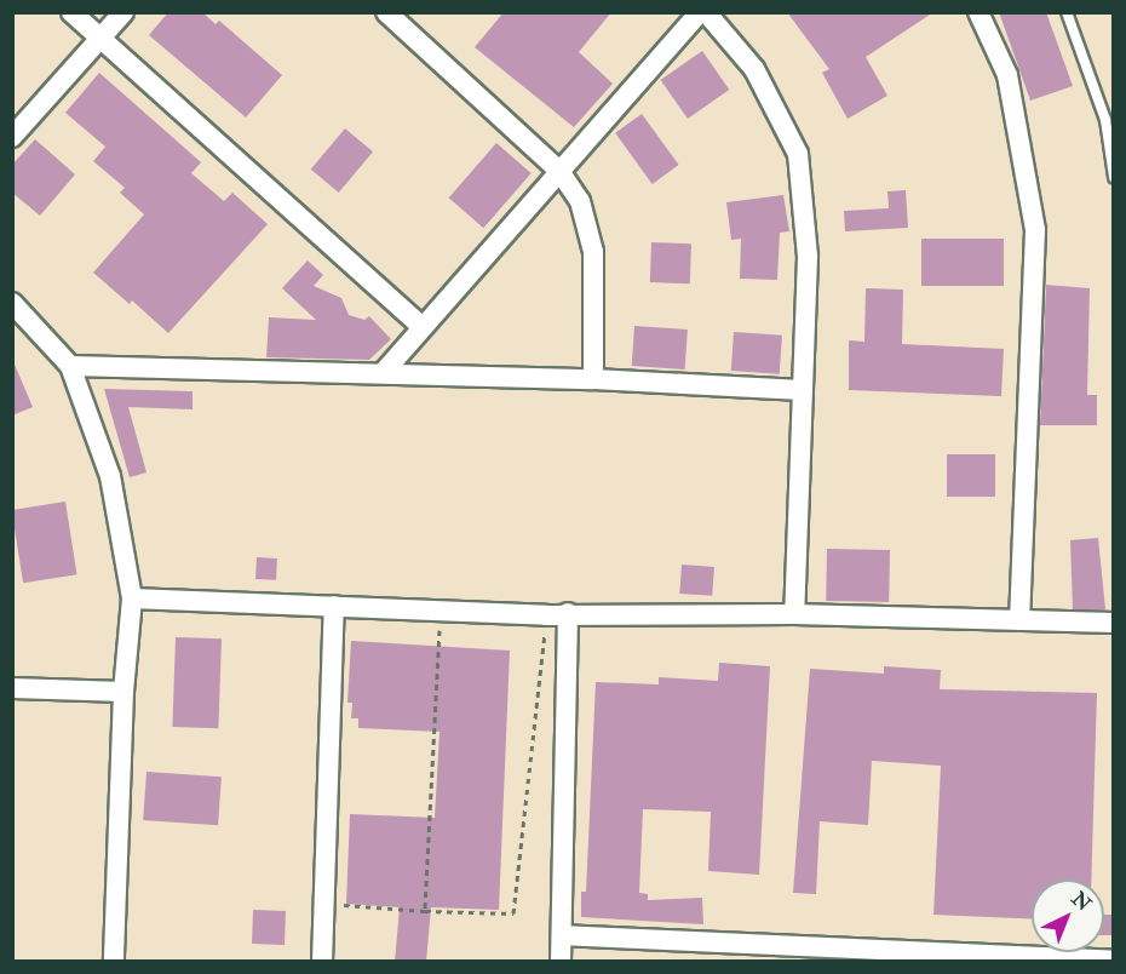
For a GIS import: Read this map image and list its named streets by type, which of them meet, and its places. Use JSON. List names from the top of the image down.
{
  "north": "top right"
}
